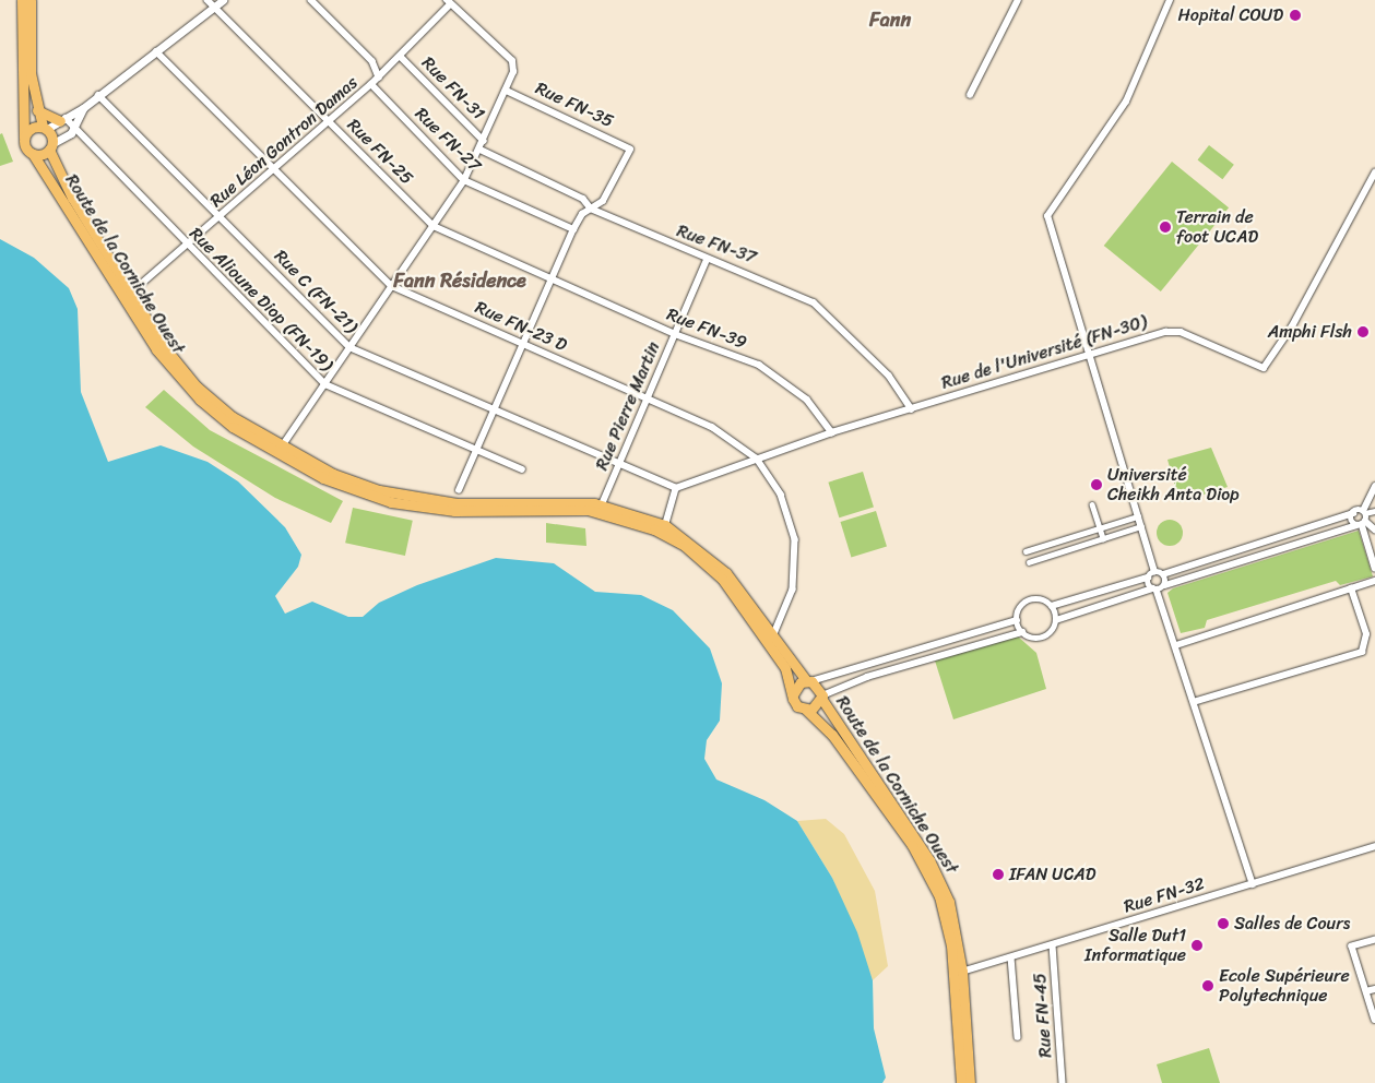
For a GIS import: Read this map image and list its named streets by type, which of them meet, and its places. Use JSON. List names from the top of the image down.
{
  "streets": {
    "highway": ["Route de la Corniche Ouest"],
    "street": [
      "Rue FN-31",
      "Rue FN-35",
      "Rue FN-27",
      "Rue Léon Gontron Damas",
      "Rue FN-25",
      "Rue FN-37",
      "Rue C (FN-21)",
      "Rue Alioune Diop (FN-19)",
      "Rue FN-23 D",
      "Rue FN-39",
      "Rue de l'Université (FN-30)",
      "Rue Pierre Martin",
      "Rue FN-32",
      "Rue FN-45"
    ]
  },
  "crossings": [
    ["Rue FN-31", "Rue Léon Gontron Damas"],
    ["Rue FN-35", "Rue FN-37"],
    ["Rue FN-27", "Rue Léon Gontron Damas"],
    ["Rue Léon Gontron Damas", "Rue FN-25"],
    ["Rue Léon Gontron Damas", "Route de la Corniche Ouest"],
    ["Rue Léon Gontron Damas", "Rue C (FN-21)"],
    ["Rue Léon Gontron Damas", "Rue Alioune Diop (FN-19)"],
    ["Rue Léon Gontron Damas", "Rue FN-23 D"],
    ["Rue FN-25", "Rue FN-39"],
    ["Rue FN-37", "Rue de l'Université (FN-30)"],
    ["Rue FN-37", "Rue Pierre Martin"],
    ["Route de la Corniche Ouest", "Rue Pierre Martin"],
    ["Route de la Corniche Ouest", "Rue FN-32"],
    ["Rue C (FN-21)", "Rue Pierre Martin"],
    ["Rue FN-23 D", "Rue de l'Université (FN-30)"],
    ["Rue FN-23 D", "Rue Pierre Martin"],
    ["Rue FN-39", "Rue de l'Université (FN-30)"],
    ["Rue FN-39", "Rue Pierre Martin"],
    ["Rue FN-32", "Rue FN-45"]
  ],
  "districts": ["Fann", "Fann Résidence"],
  "places": [
    "Hopital COUD",
    "Terrain de foot UCAD",
    "Amphi Flsh",
    "Université Cheikh Anta Diop",
    "IFAN UCAD",
    "Salles de Cours",
    "Salle Dut1 Informatique",
    "Ecole Supérieure Polytechnique"
  ]
}
